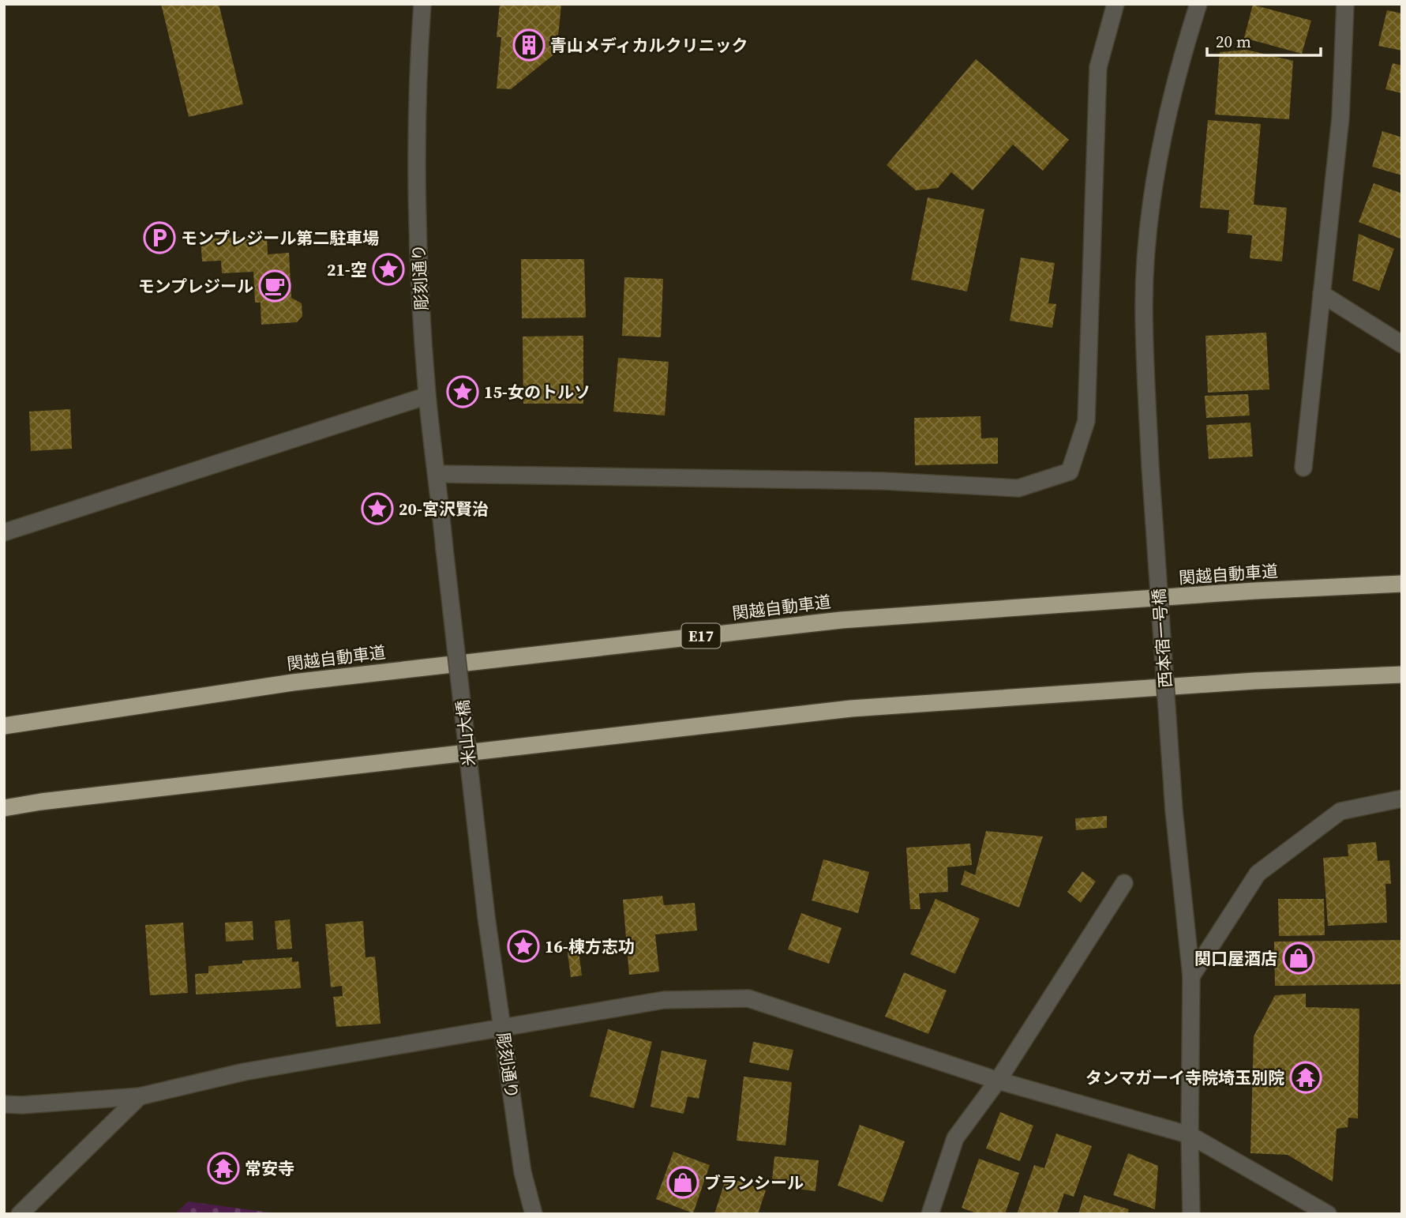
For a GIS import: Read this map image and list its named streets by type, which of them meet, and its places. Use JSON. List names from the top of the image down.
{
  "streets": {
    "highway": ["関越自動車道", "E17"],
    "street": ["彫刻通り", "西本宿一号橋", "米山大橋"]
  },
  "crossings": [
    ["彫刻通り", "米山大橋"]
  ],
  "places": {
    "building": ["青山メディカルクリニック"],
    "parking": ["モンプレジール第二駐車場"],
    "place": [
      "21-空",
      "15-女のトルソ",
      "20-宮沢賢治",
      "16-棟方志功"
    ],
    "cafe": ["モンプレジール"],
    "shop": ["関口屋酒店", "ブランシール"],
    "temple": ["タンマガーイ寺院埼玉別院", "常安寺"]
  },
  "scale_bar": "20 m"
}
